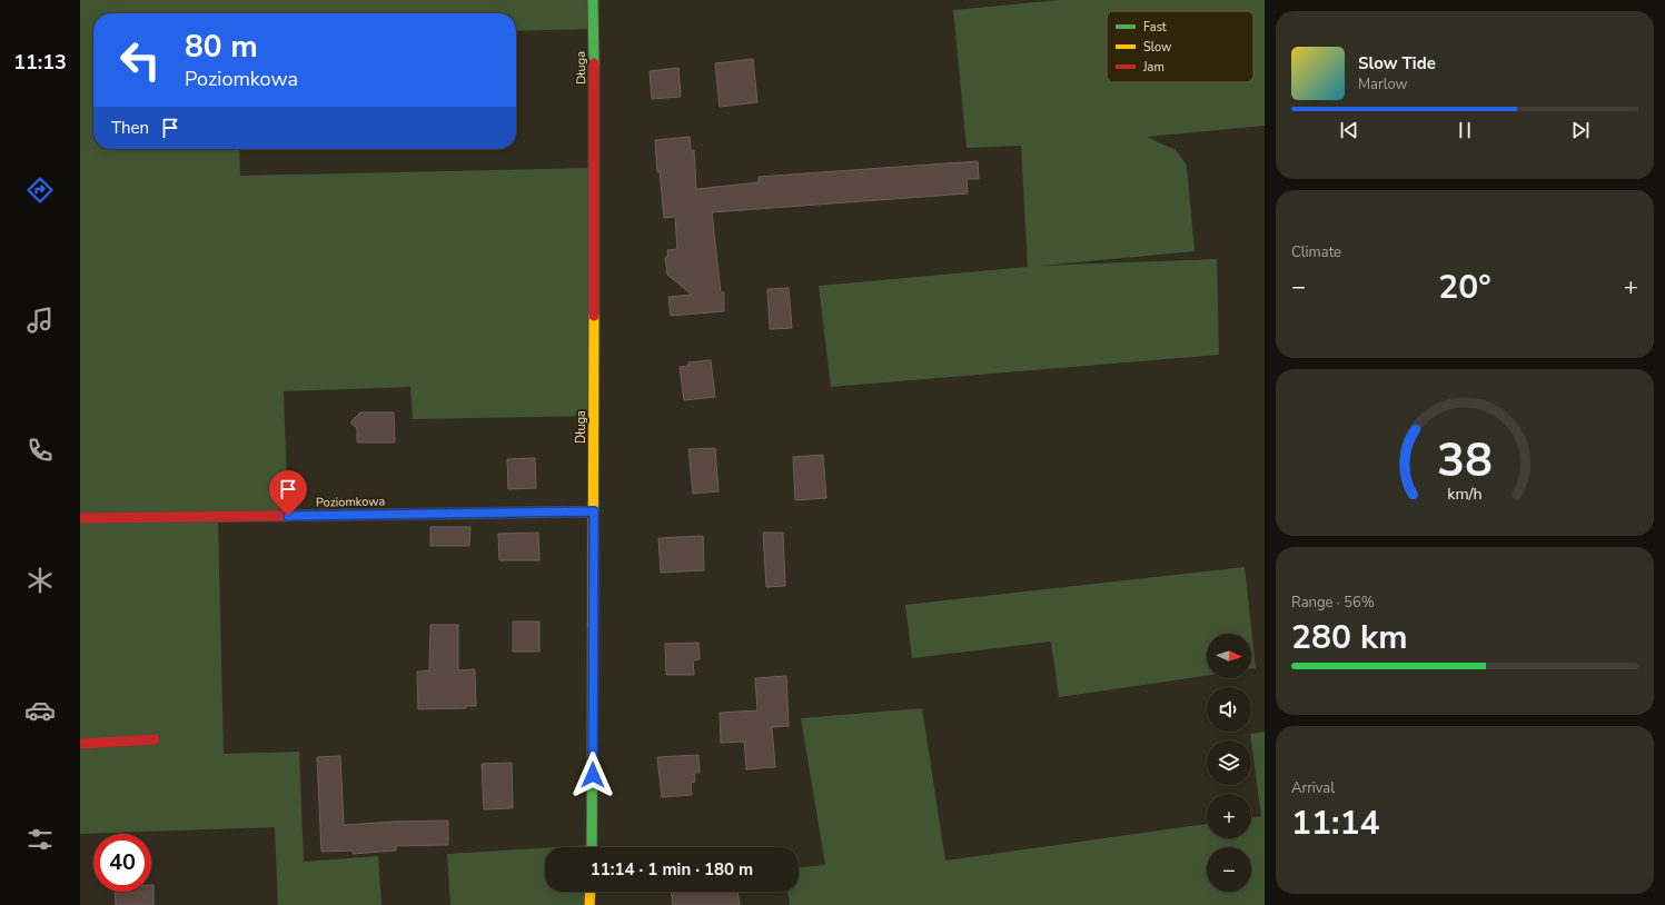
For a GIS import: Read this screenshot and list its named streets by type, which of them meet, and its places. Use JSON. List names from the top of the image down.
{
  "streets": {
    "street": ["Długa", "Poziomkowa"]
  },
  "crossings": [
    ["Długa", "Poziomkowa"]
  ],
  "legend": ["Fast", "Slow", "Jam"],
  "north": "right",
  "page": {
    "tabs": "11:13",
    "turn": ["80 m", "Poziomkowa"],
    "song": ["Slow Tide", "Marlow"],
    "then": "Then",
    "tile": [
      "Climate",
      ["Range · 56%", "280 km"],
      ["Arrival", "11:14"]
    ],
    "heat": ["−", "20°", "+"],
    "map_buttons": ["+", "−"],
    "limit": "40",
    "trip": "11:14 · 1 min · 180 m",
    "gauge": ["38", "km/h"]
  }
}
